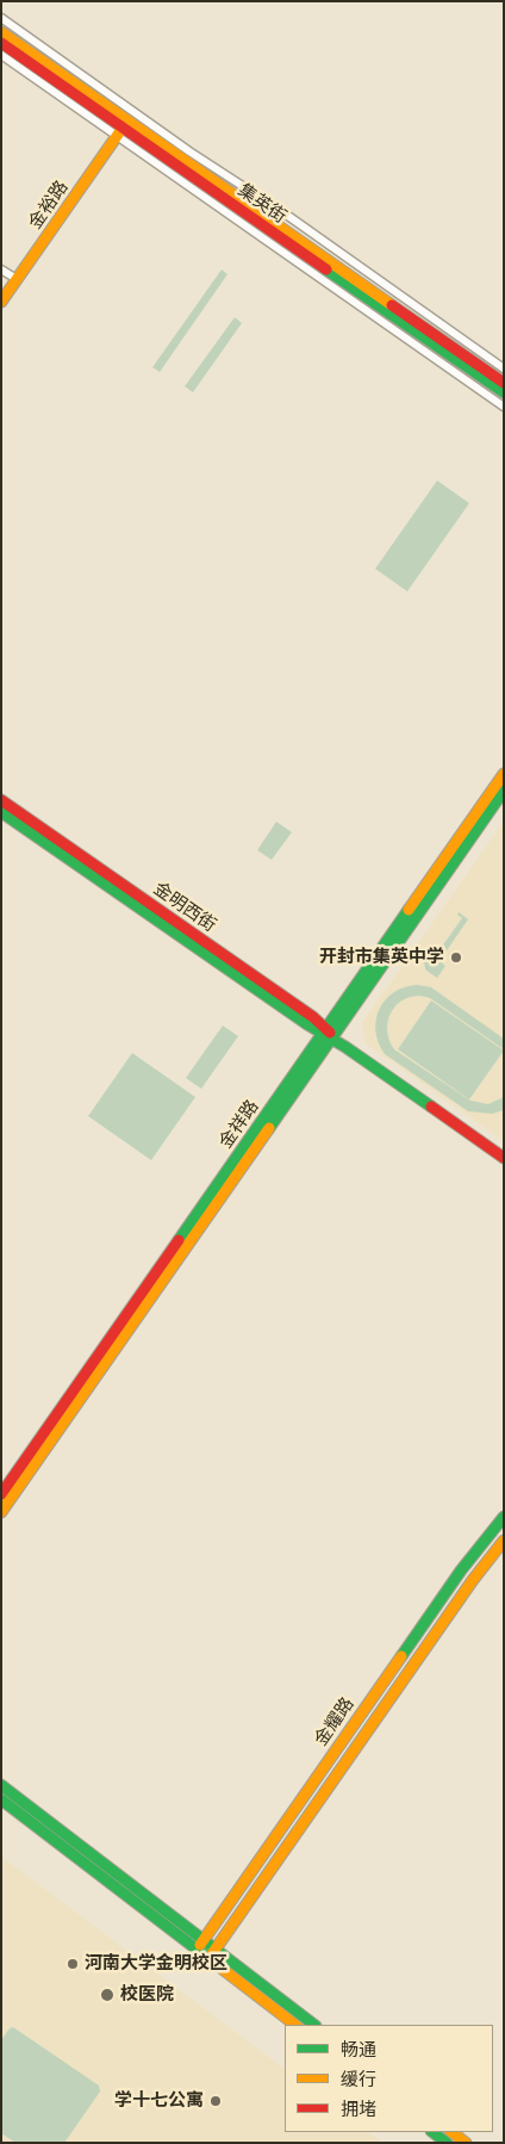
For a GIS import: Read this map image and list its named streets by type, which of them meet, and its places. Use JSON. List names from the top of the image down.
{
  "streets": {
    "street": [
      "集英街",
      "金裕路",
      "金明西街",
      "金祥路",
      "金耀路"
    ]
  },
  "crossings": [
    ["集英街", "金裕路"],
    ["金明西街", "金祥路"]
  ],
  "places": [
    "开封市集英中学",
    "河南大学金明校区",
    "校医院",
    "学十七公寓"
  ],
  "legend": ["畅通", "缓行", "拥堵"]
}
